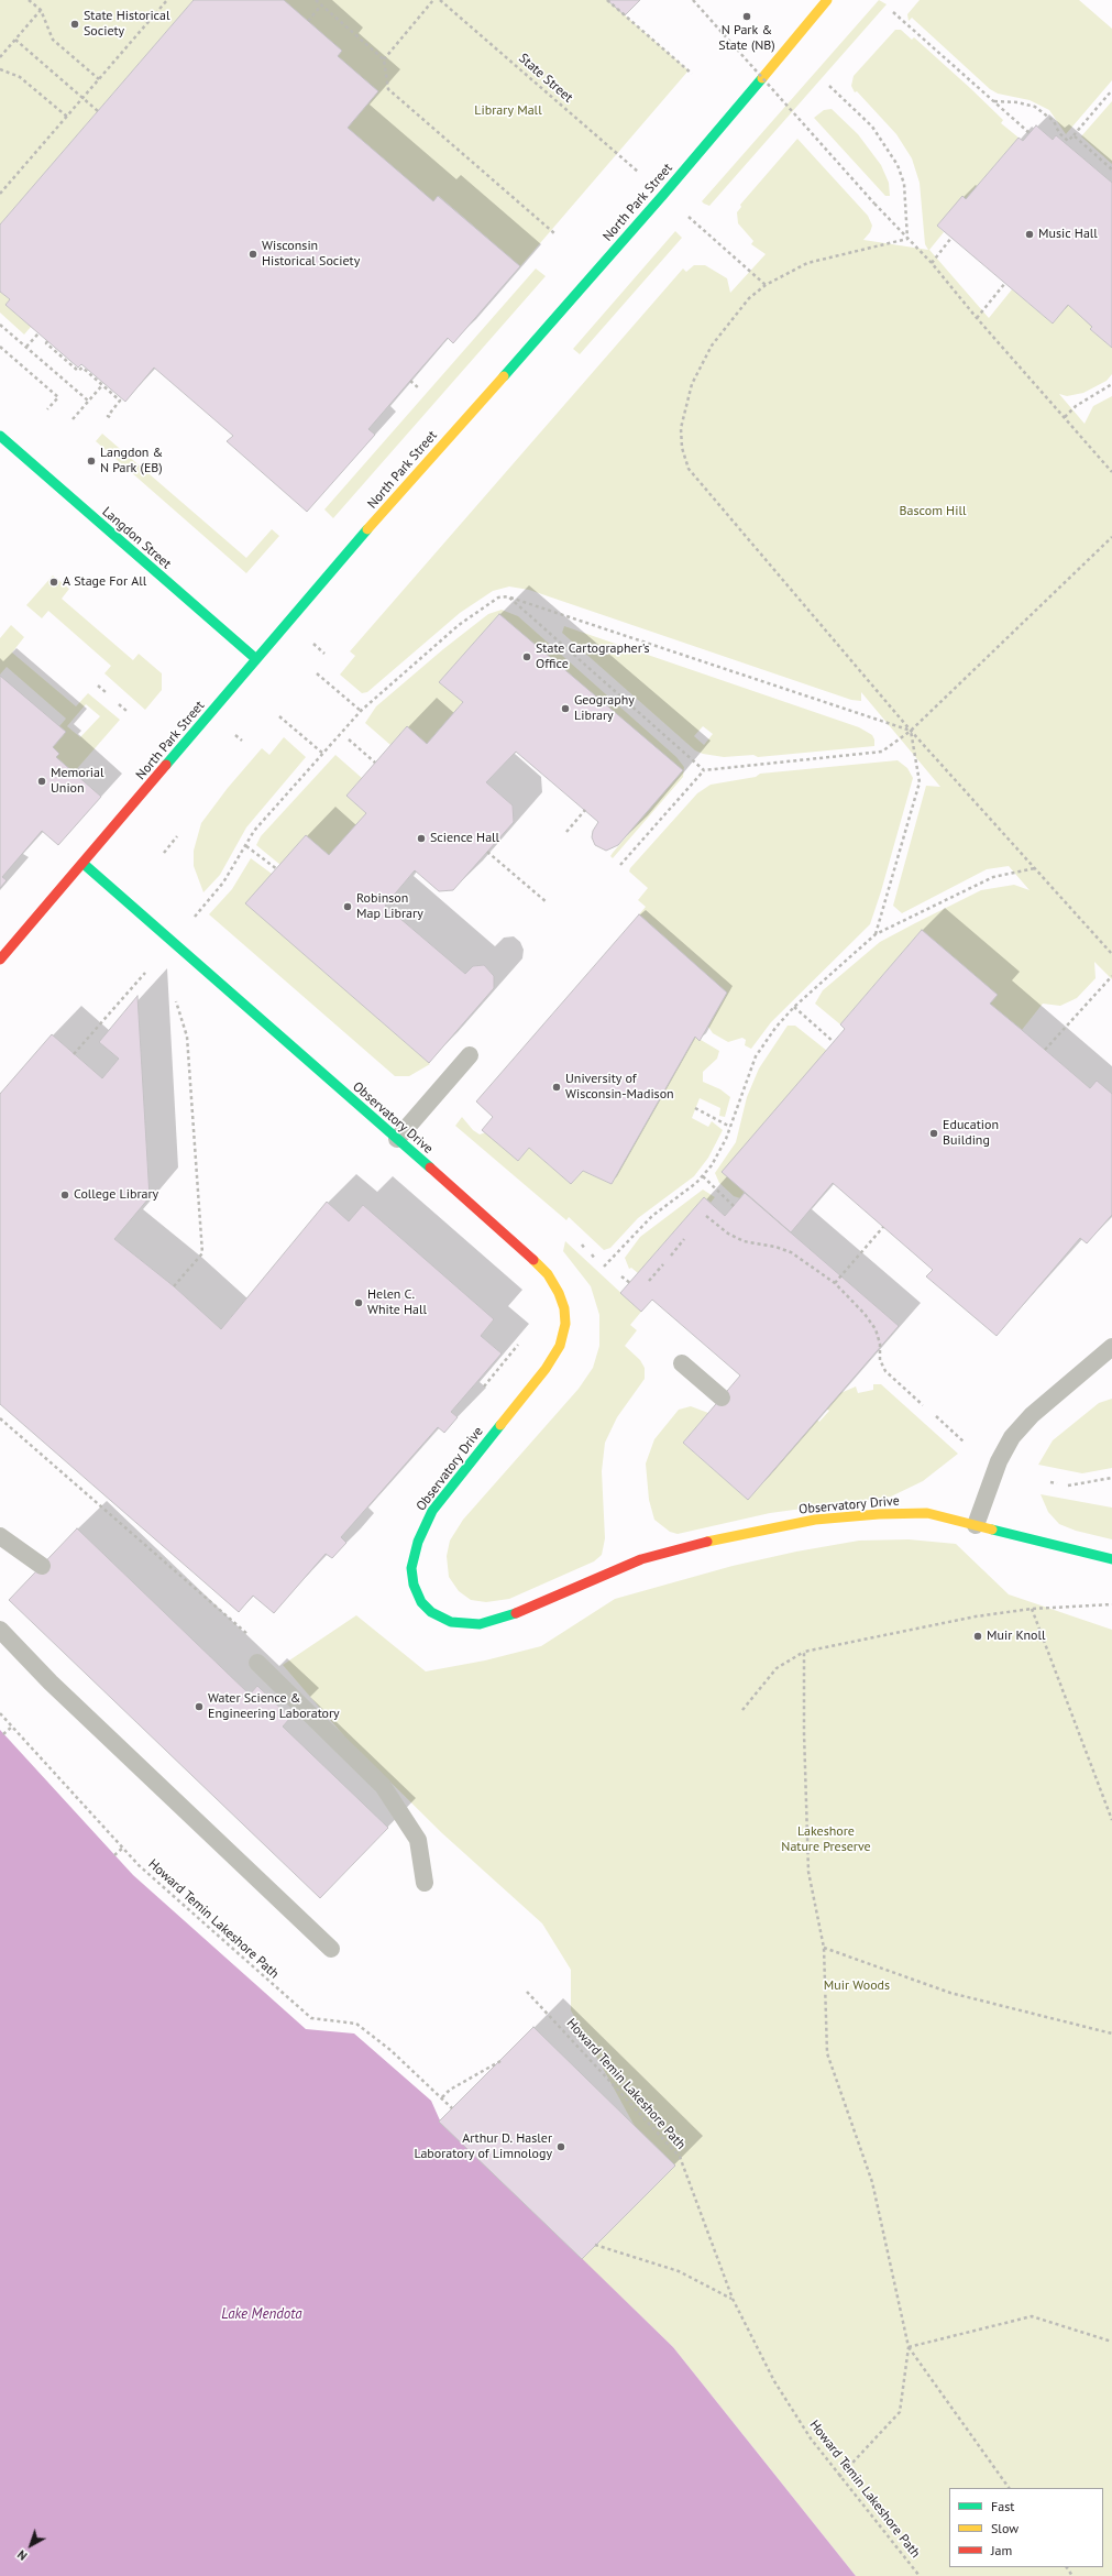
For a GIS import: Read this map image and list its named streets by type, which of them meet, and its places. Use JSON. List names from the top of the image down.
{
  "streets": {
    "street": ["North Park Street", "Langdon Street", "Observatory Drive"],
    "path": ["State Street", "Howard Temin Lakeshore Path"]
  },
  "crossings": [
    ["North Park Street", "Langdon Street"],
    ["North Park Street", "Observatory Drive"]
  ],
  "water": ["Lake Mendota"],
  "parks": [
    "Library Mall",
    "Bascom Hill",
    "Lakeshore Nature Preserve",
    "Muir Woods"
  ],
  "places": [
    "N Park & State (NB)",
    "State Historical Society",
    "Music Hall",
    "Wisconsin Historical Society",
    "Langdon & N Park (EB)",
    "A Stage For All",
    "State Cartographer's Office",
    "Geography Library",
    "Memorial Union",
    "Science Hall",
    "Robinson Map Library",
    "University of Wisconsin-Madison",
    "Education Building",
    "College Library",
    "Helen C. White Hall",
    "Muir Knoll",
    "Water Science & Engineering Laboratory",
    "Arthur D. Hasler Laboratory of Limnology"
  ],
  "legend": ["Fast", "Slow", "Jam"],
  "north": "bottom left"
}
